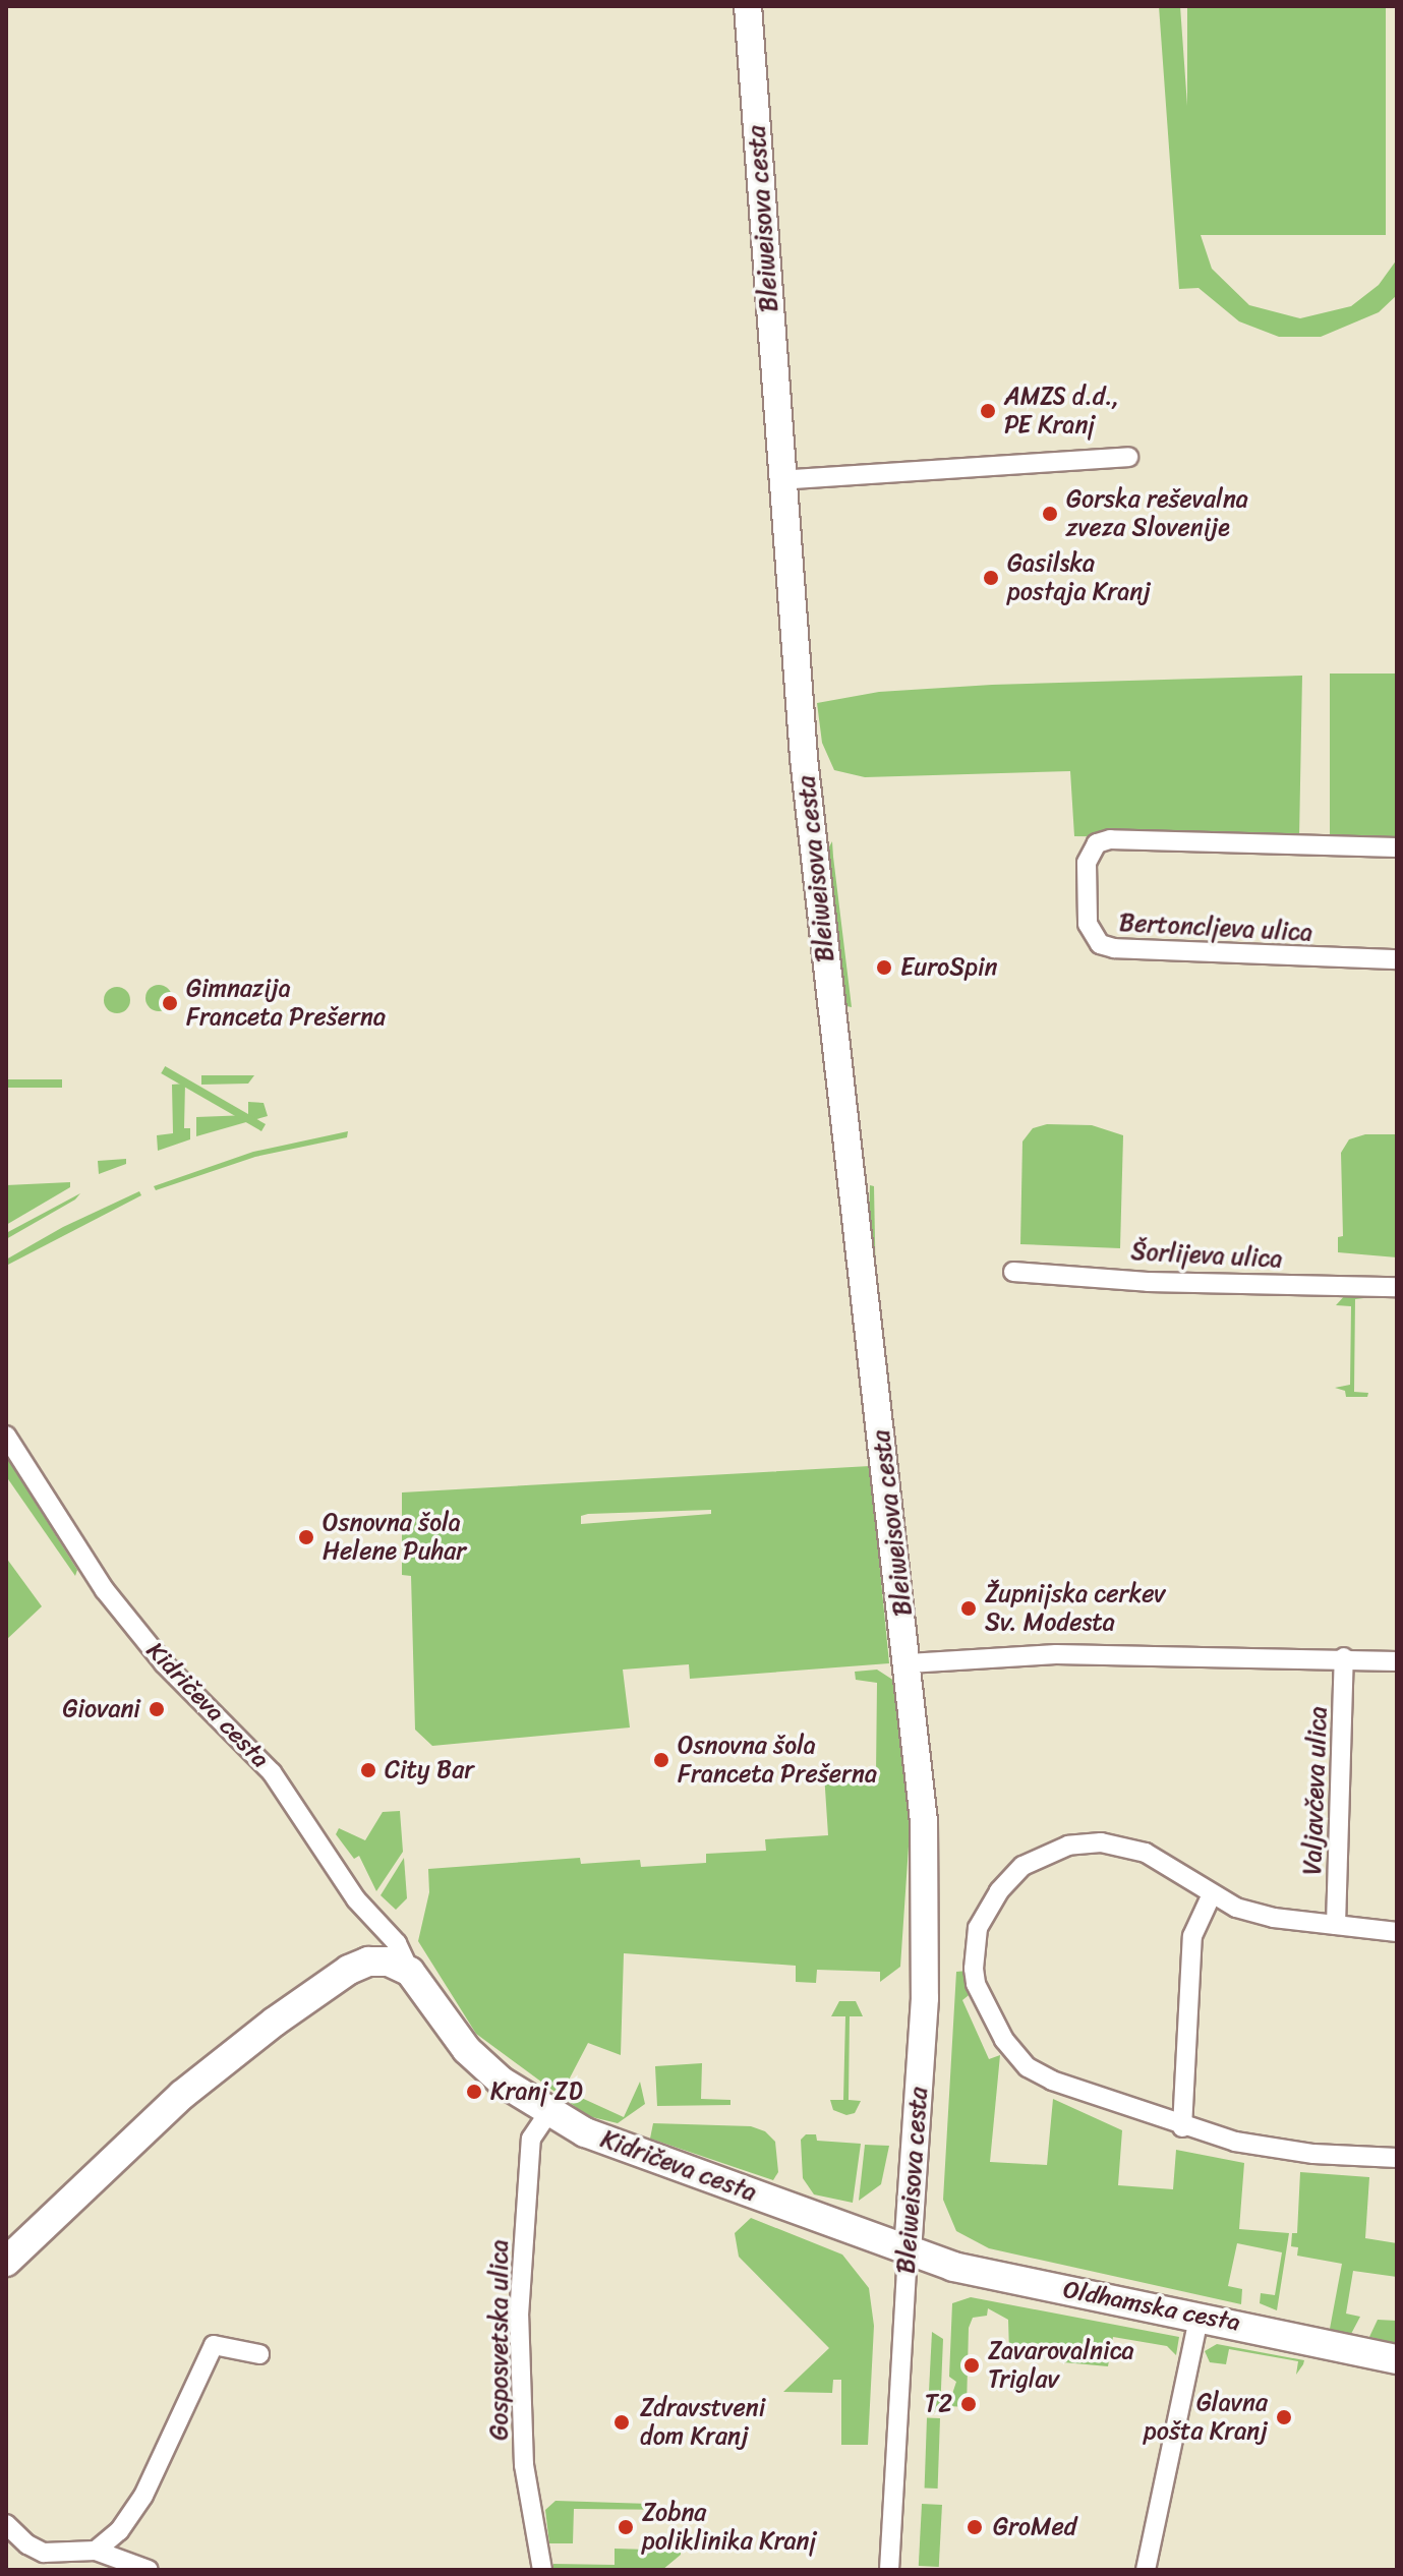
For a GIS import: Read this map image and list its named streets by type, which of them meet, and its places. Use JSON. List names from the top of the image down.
{
  "streets": {
    "main road": ["Bleiweisova cesta", "Kidričeva cesta", "Oldhamska cesta"],
    "street": [
      "Bertoncljeva ulica",
      "Šorlijeva ulica",
      "Valjavčeva ulica",
      "Gosposvetska ulica"
    ]
  },
  "crossings": [
    ["Bleiweisova cesta", "Kidričeva cesta"],
    ["Bleiweisova cesta", "Oldhamska cesta"],
    ["Kidričeva cesta", "Oldhamska cesta"],
    ["Kidričeva cesta", "Gosposvetska ulica"]
  ],
  "places": [
    "AMZS d.d., PE Kranj",
    "Gorska reševalna zveza Slovenije",
    "Gasilska postaja Kranj",
    "EuroSpin",
    "Gimnazija Franceta Prešerna",
    "Osnovna šola Helene Puhar",
    "Župnijska cerkev Sv. Modesta",
    "Giovani",
    "Osnovna šola Franceta Prešerna",
    "City Bar",
    "Kranj ZD",
    "Zavarovalnica Triglav",
    "T2",
    "Glavna pošta Kranj",
    "Zdravstveni dom Kranj",
    "Zobna poliklinika Kranj",
    "GroMed"
  ]
}
